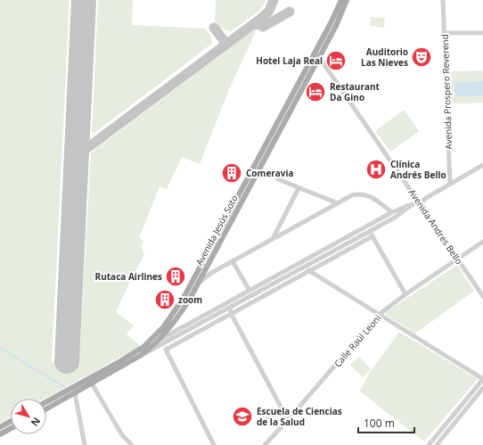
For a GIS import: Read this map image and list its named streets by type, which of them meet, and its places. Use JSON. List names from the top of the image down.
{
  "streets": {
    "main road": ["Avenida Jesús Soto"],
    "street": ["Avenida Prospero Reverend", "Avenida Andres Bello", "Calle Raúl Leoni"]
  },
  "crossings": [
    ["Avenida Andres Bello", "Avenida Jesús Soto"],
    ["Avenida Andres Bello", "Calle Raúl Leoni"]
  ],
  "places": {
    "theatre": ["Auditorio Las Nieves"],
    "hotel": ["Hotel Laja Real", "Restaurant Da Gino"],
    "hospital": ["Clínica Andrés Bello"],
    "building": ["Comeravia", "Rutaca Airlines", "zoom"],
    "school or university": ["Escuela de Ciencias de la Salud"]
  },
  "scale_bar": "100 m",
  "north": "bottom right"
}
